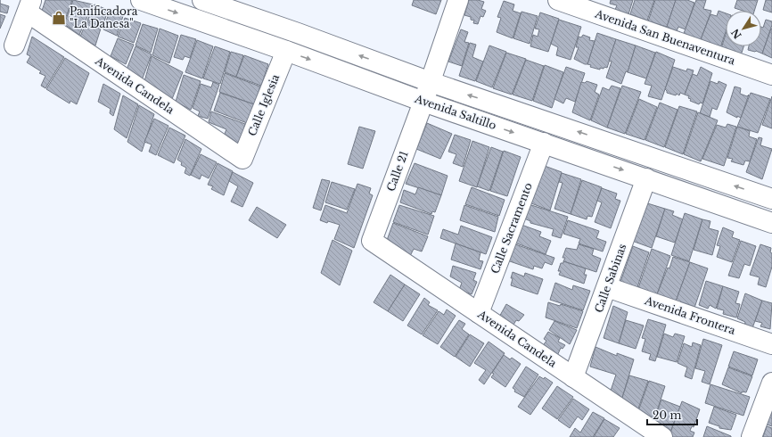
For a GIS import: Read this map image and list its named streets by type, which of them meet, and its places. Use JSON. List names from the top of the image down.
{
  "streets": {
    "street": [
      "Avenida San Buenaventura",
      "Avenida Candela",
      "Calle Iglesia",
      "Avenida Saltillo",
      "Calle 21",
      "Calle Sacramento",
      "Calle Sabinas",
      "Avenida Frontera"
    ]
  },
  "crossings": [
    ["Avenida Candela", "Calle Iglesia"],
    ["Avenida Candela", "Calle 21"],
    ["Avenida Candela", "Calle Sacramento"],
    ["Avenida Candela", "Calle Sabinas"],
    ["Calle Iglesia", "Avenida Saltillo"],
    ["Avenida Saltillo", "Calle 21"],
    ["Avenida Saltillo", "Calle Sacramento"],
    ["Avenida Saltillo", "Calle Sabinas"],
    ["Calle Sabinas", "Avenida Frontera"]
  ],
  "places": {
    "shop": ["Panificadora \"La Danesa\""]
  },
  "scale_bar": "20 m",
  "north": "bottom left"
}
